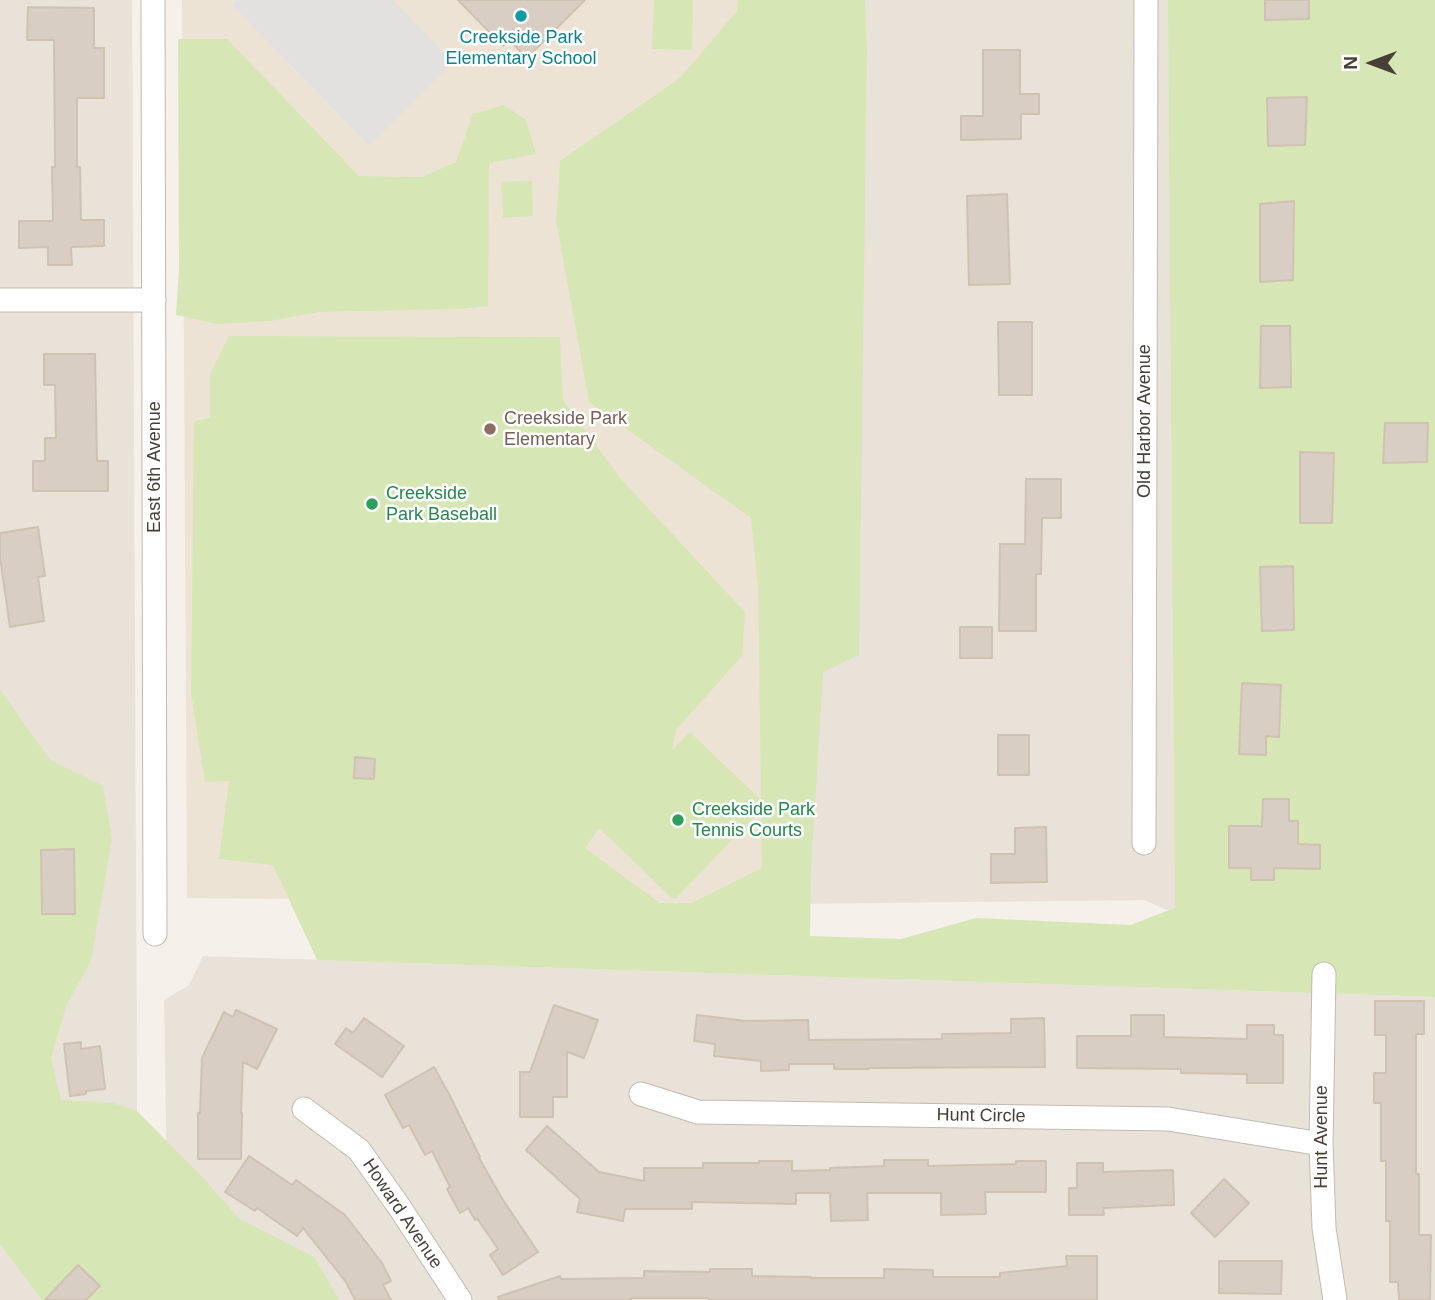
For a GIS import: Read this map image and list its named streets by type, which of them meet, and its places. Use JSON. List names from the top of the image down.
{
  "streets": {
    "street": [
      "Old Harbor Avenue",
      "East 6th Avenue",
      "Hunt Circle",
      "Hunt Avenue",
      "Howard Avenue"
    ]
  },
  "crossings": [
    ["Hunt Circle", "Hunt Avenue"]
  ],
  "places": [
    "Creekside Park Elementary School",
    "Creekside Park Elementary",
    "Creekside Park Baseball",
    "Creekside Park Tennis Courts"
  ],
  "north": "left"
}
